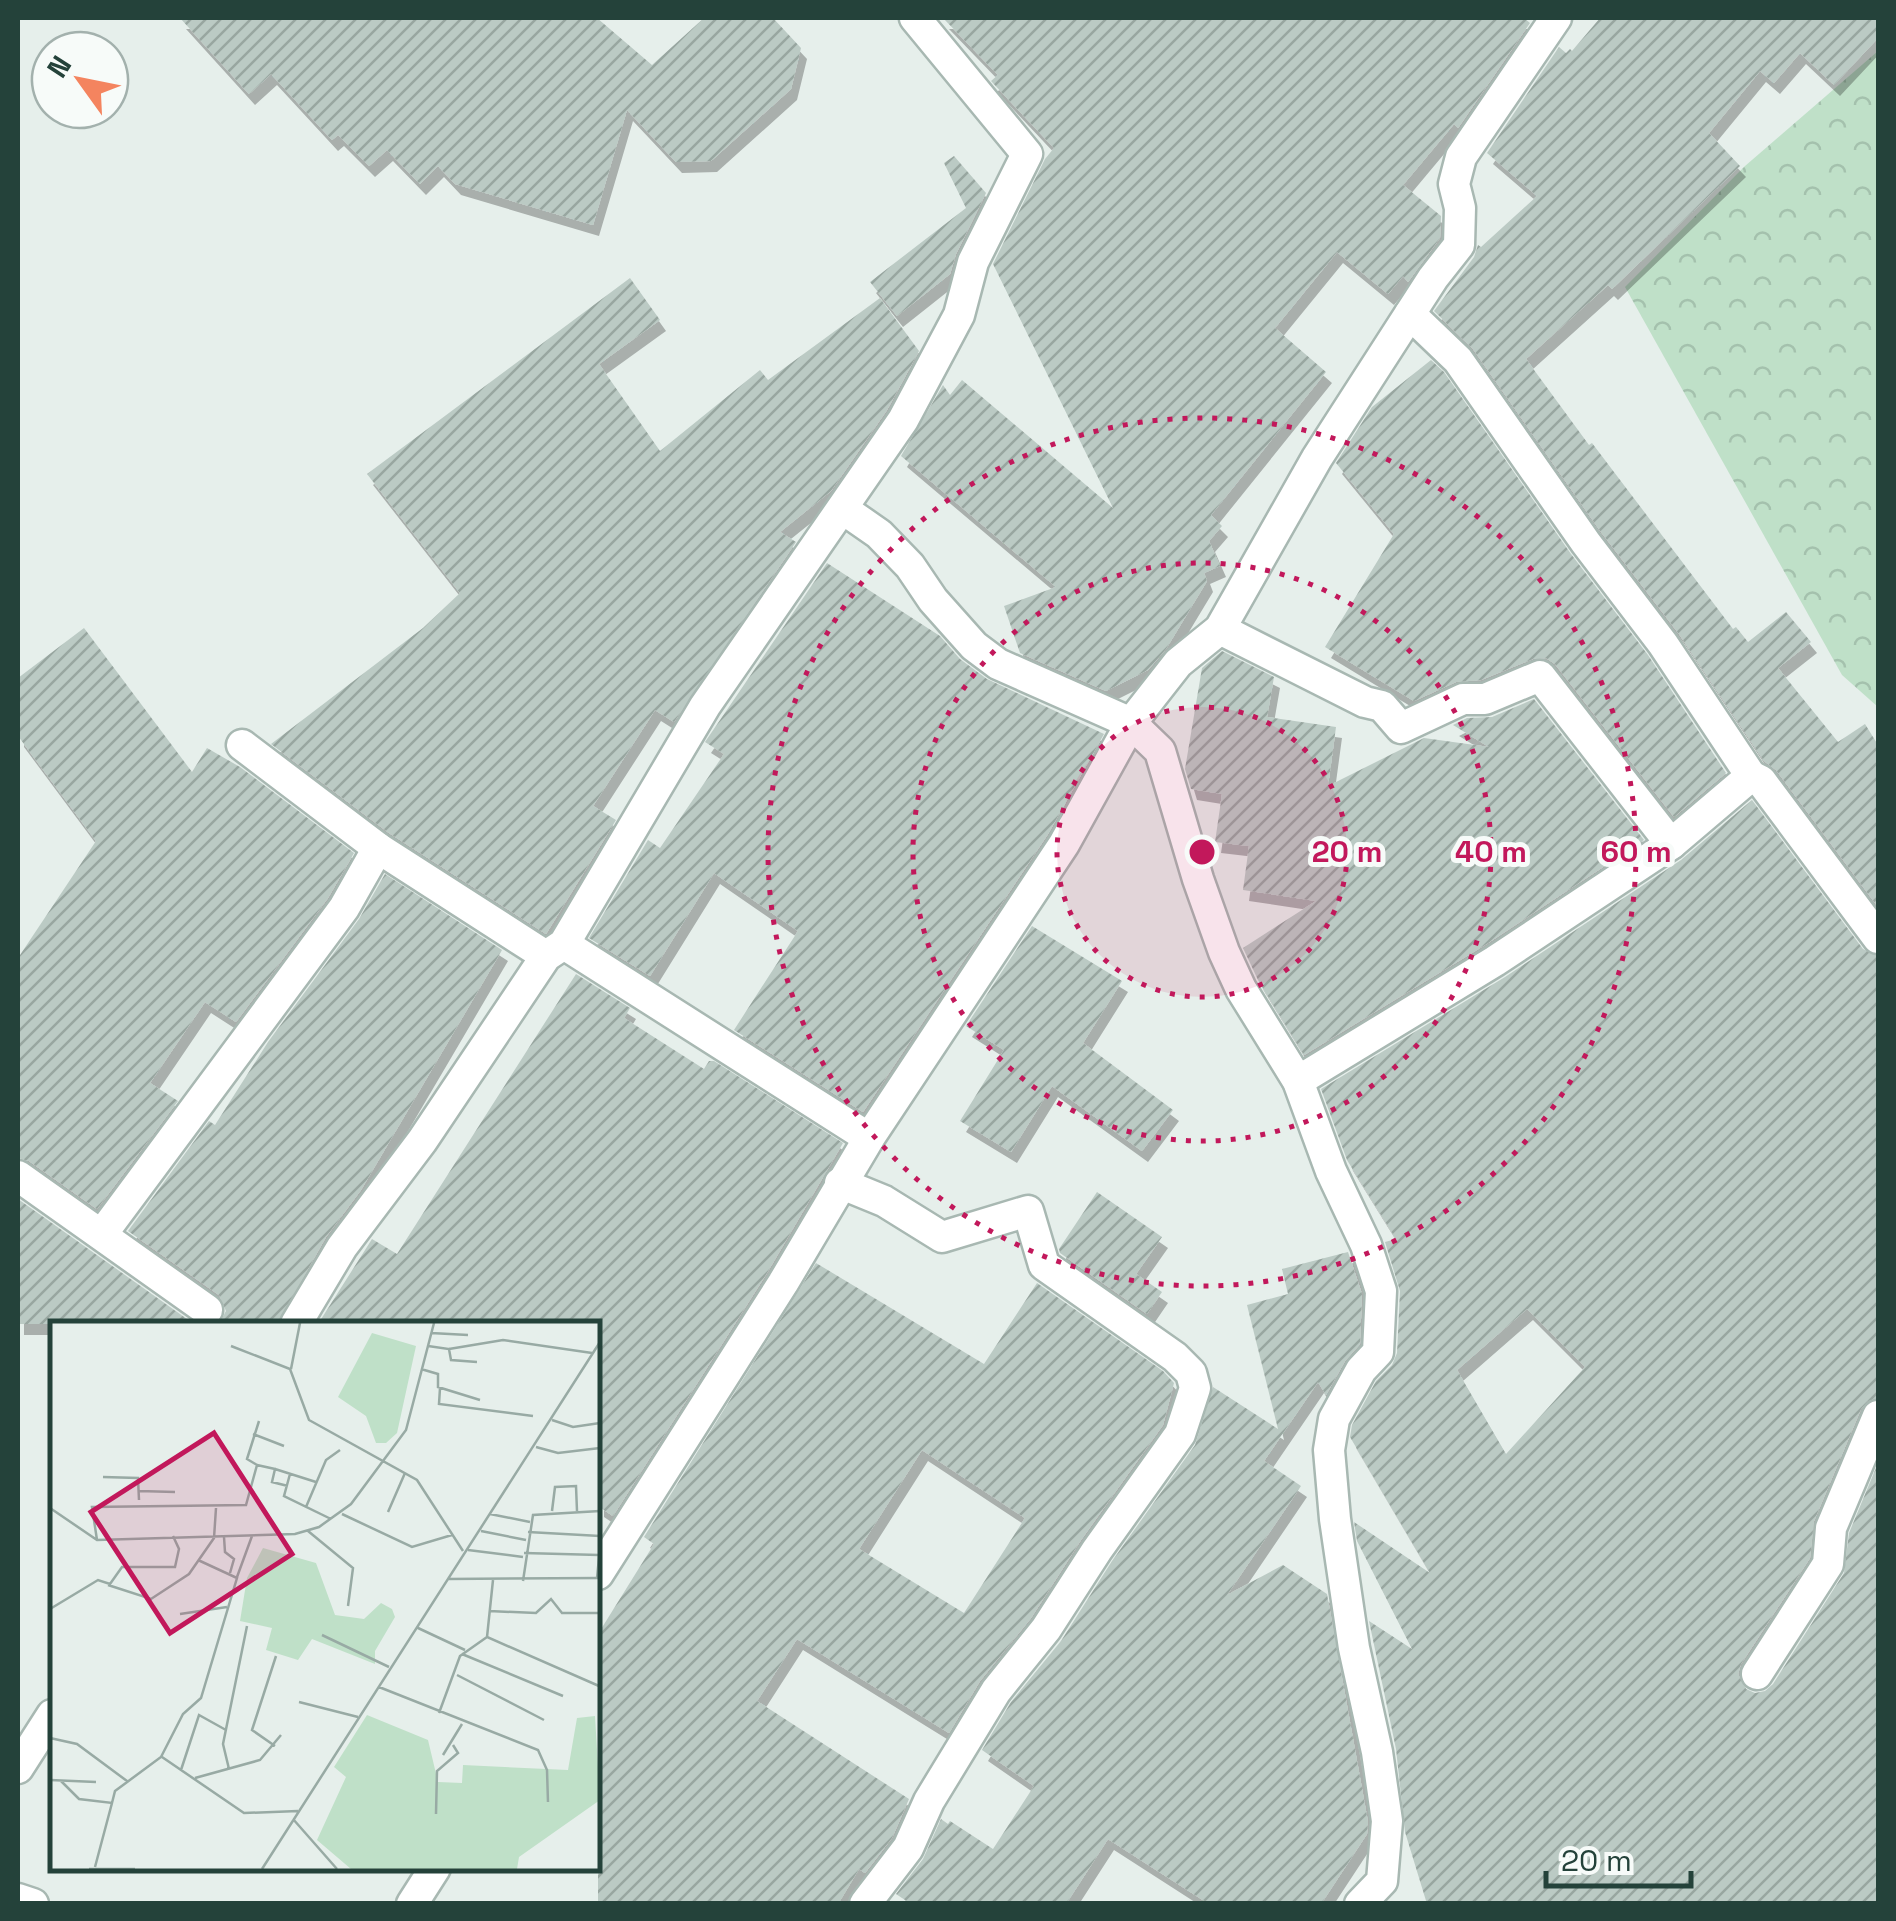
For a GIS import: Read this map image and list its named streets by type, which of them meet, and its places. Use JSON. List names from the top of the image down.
{
  "scale_bar": "20 m",
  "north": "top left",
  "rings": ["20 m", "40 m", "60 m"]
}
